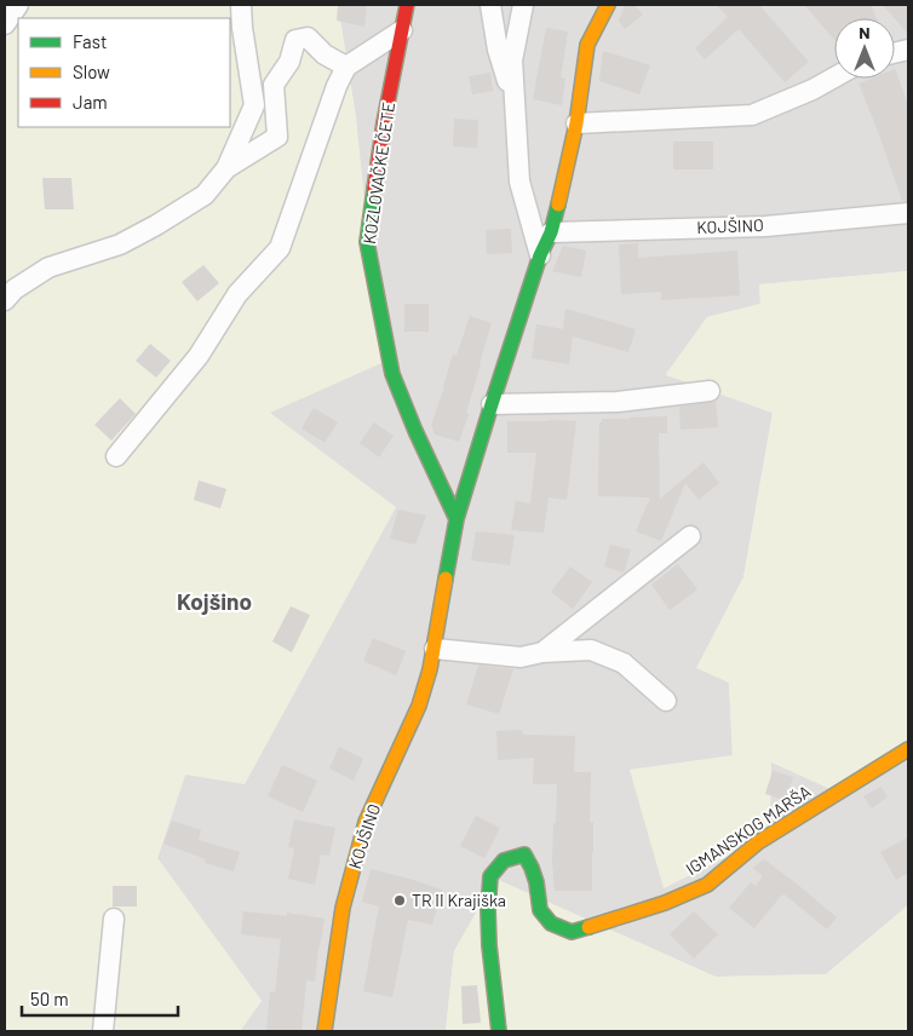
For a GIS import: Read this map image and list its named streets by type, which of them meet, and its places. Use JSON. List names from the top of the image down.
{
  "streets": {
    "street": ["KOZLOVAČKE ČETE", "KOJŠINO", "IGMANSKOG MARŠA"]
  },
  "crossings": [
    ["KOZLOVAČKE ČETE", "KOJŠINO"]
  ],
  "districts": ["Kojšino"],
  "places": ["TR II Krajiška"],
  "legend": ["Fast", "Slow", "Jam"],
  "scale_bar": "50 m",
  "north": "top"
}
